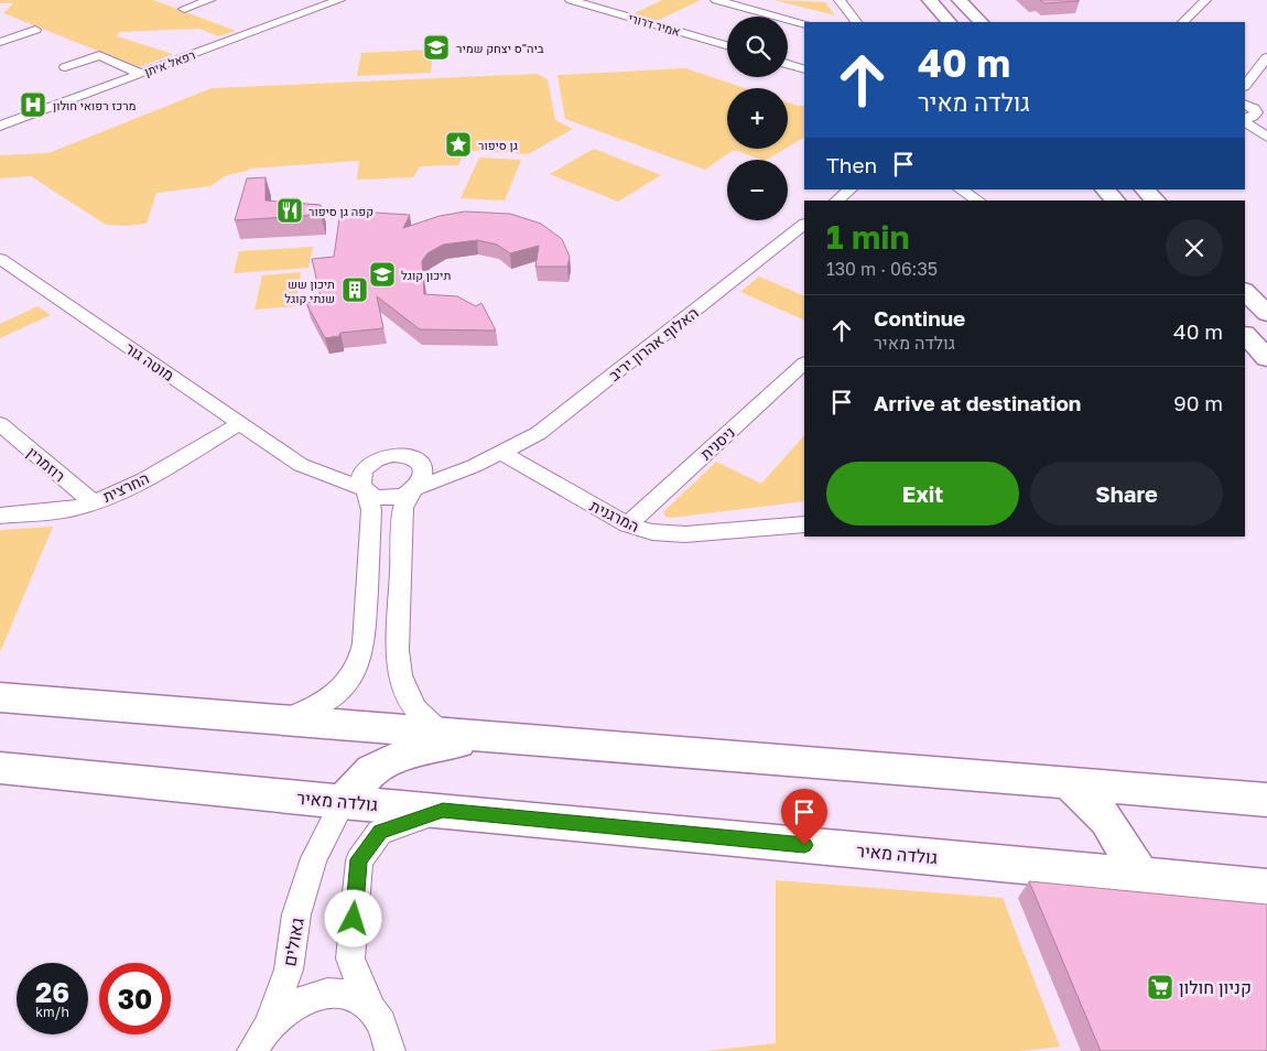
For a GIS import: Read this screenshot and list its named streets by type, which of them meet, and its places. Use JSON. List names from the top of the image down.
{
  "streets": {
    "main road": ["גולדה מאיר"],
    "street": [
      "אמיר דרורי",
      "רפאל איתן",
      "האלוף אהרון יריב",
      "מוטה גור",
      "ניסנית",
      "רוזמרין",
      "החרצית",
      "המרגנית",
      "גאולים"
    ]
  },
  "crossings": [
    ["האלוף אהרון יריב", "מוטה גור"],
    ["האלוף אהרון יריב", "המרגנית"],
    ["מוטה גור", "החרצית"],
    ["ניסנית", "המרגנית"],
    ["רוזמרין", "החרצית"],
    ["גולדה מאיר", "גאולים"]
  ],
  "places": {
    "school or university": ["ביה\"ס יצחק שמיר", "תיכון קוגל"],
    "hospital": ["מרכז רפואי חולון"],
    "place": ["גן סיפור"],
    "restaurant": ["קפה גן סיפור"],
    "building": ["תיכון שש שנתי קוגל"],
    "supermarket": ["קניון חולון"]
  },
  "page": {
    "map_buttons": ["+", "−"],
    "turn": ["40 m", "גולדה מאיר"],
    "then": "Then",
    "heading": ["1 min", "130 m · 06:35"],
    "list": [
      {
        "name": "Continue",
        "note": "גולדה מאיר",
        "value": "40 m"
      },
      {
        "name": "Arrive at destination",
        "value": "90 m"
      }
    ],
    "buttons": ["Exit", "Share"],
    "speed": "26 km/h",
    "limit": "30"
  }
}
